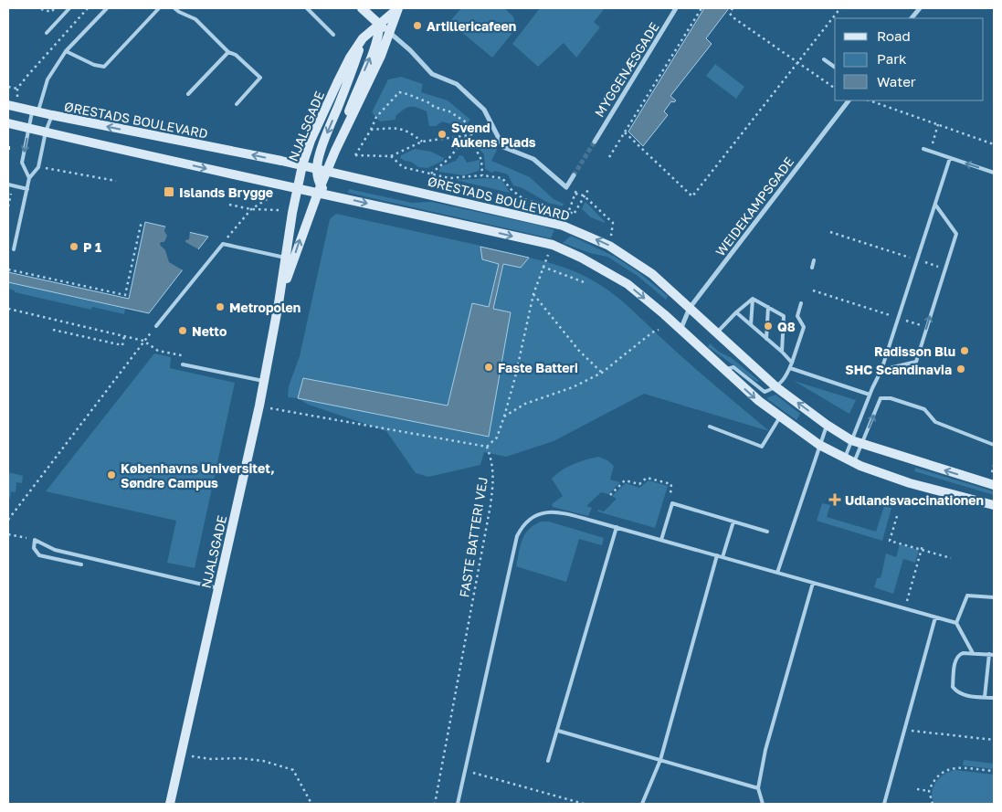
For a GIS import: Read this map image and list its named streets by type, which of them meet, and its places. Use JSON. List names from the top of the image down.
{
  "streets": {
    "street": [
      "MYGGENÆSGADE",
      "ØRESTADS BOULEVARD",
      "NJALSGADE",
      "WEIDEKAMPSGADE"
    ],
    "path": ["FASTE BATTERI VEJ"]
  },
  "crossings": [
    ["ØRESTADS BOULEVARD", "NJALSGADE"],
    ["ØRESTADS BOULEVARD", "WEIDEKAMPSGADE"]
  ],
  "places": {
    "other": [
      "Artillericafeen",
      "Svend Aukens Plads",
      "P 1",
      "Metropolen",
      "Q8",
      "Netto",
      "Radisson Blu",
      "Faste Batteri",
      "SHC Scandinavia",
      "Københavns Universitet, Søndre Campus"
    ],
    "transit": ["Islands Brygge"],
    "health": ["Udlandsvaccinationen"]
  },
  "legend": ["Road", "Park", "Water"]
}
